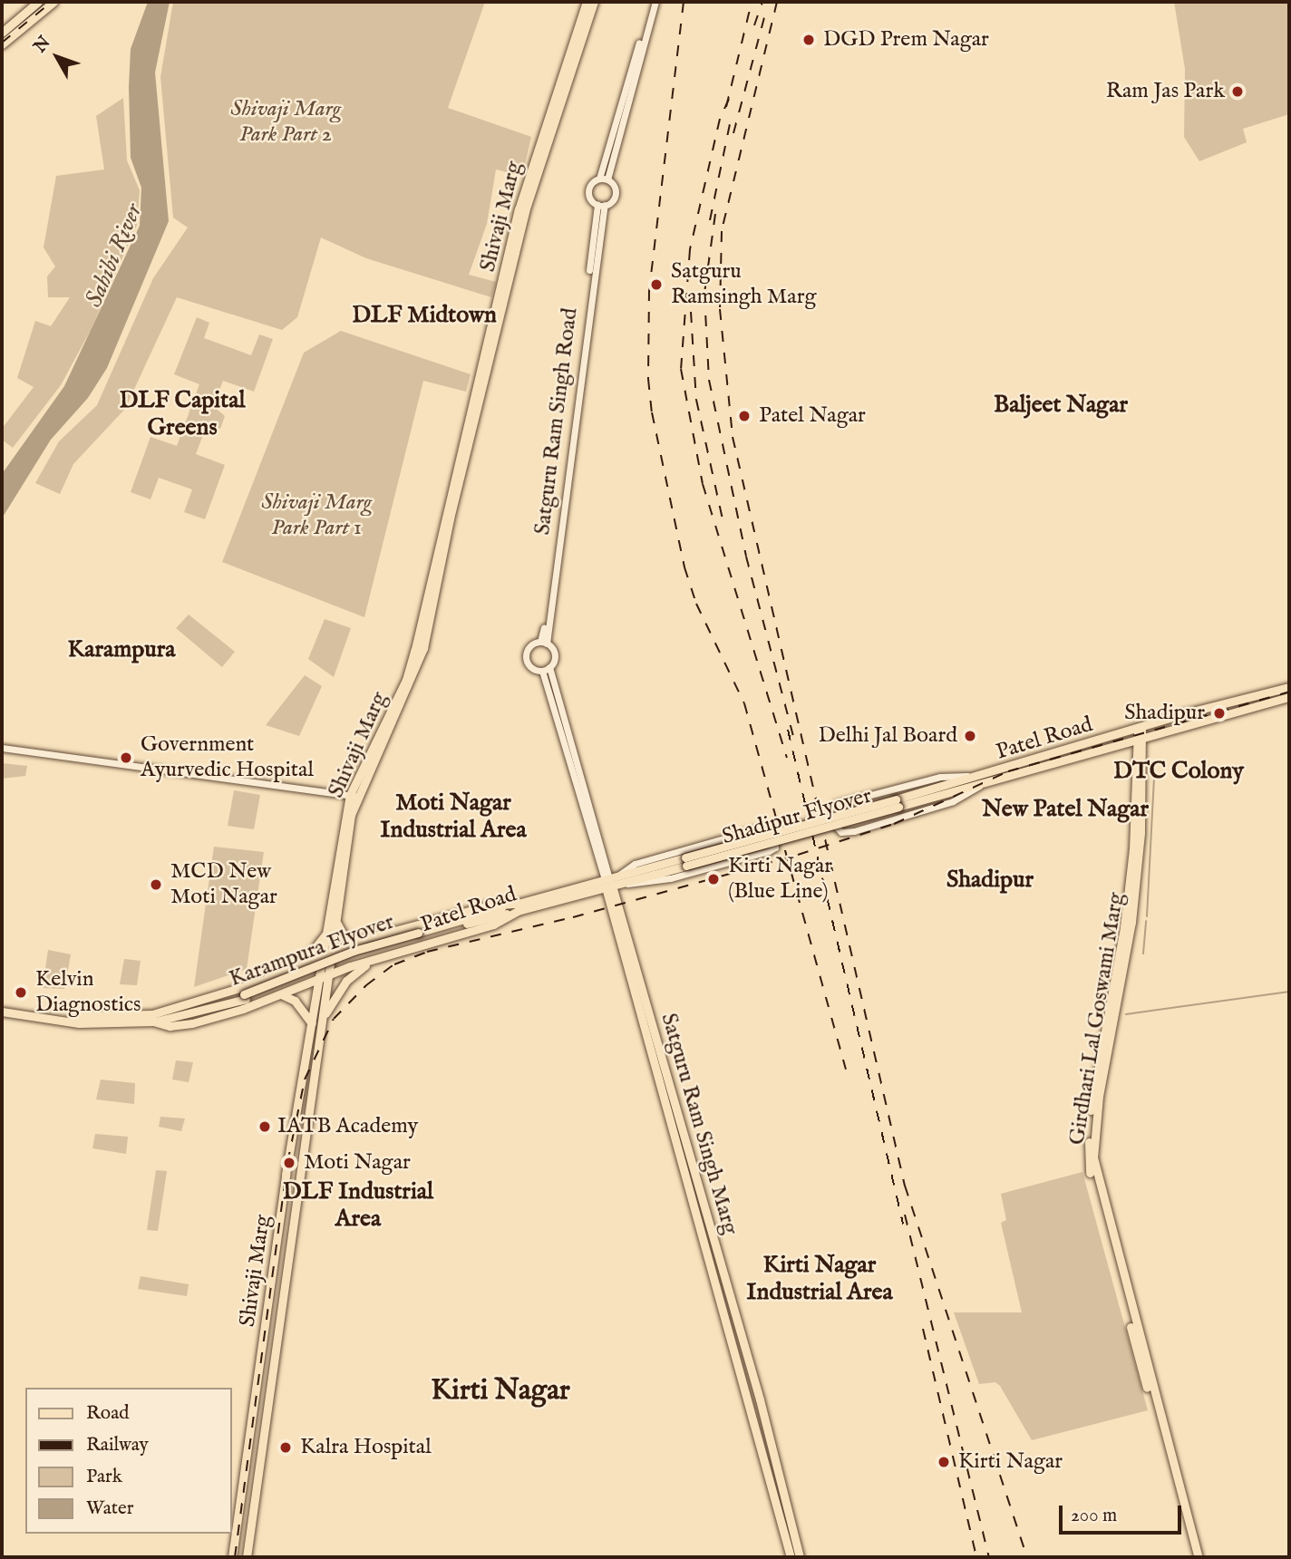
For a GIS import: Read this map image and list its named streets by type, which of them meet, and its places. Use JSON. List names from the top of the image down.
{
  "streets": {
    "main road": [
      "Shivaji Marg",
      "Patel Road",
      "Shadipur Flyover",
      "Karampura Flyover",
      "Girdhari Lal Goswami Marg",
      "Satguru Ram Singh Marg"
    ],
    "street": ["Satguru Ram Singh Road"]
  },
  "crossings": [
    ["Shivaji Marg", "Patel Road"],
    ["Patel Road", "Shadipur Flyover"],
    ["Patel Road", "Karampura Flyover"],
    ["Patel Road", "Girdhari Lal Goswami Marg"],
    ["Patel Road", "Satguru Ram Singh Marg"],
    ["Shadipur Flyover", "Satguru Ram Singh Marg"]
  ],
  "districts": [
    "DLF Midtown",
    "DLF Capital Greens",
    "Baljeet Nagar",
    "Karampura",
    "DTC Colony",
    "Moti Nagar Industrial Area",
    "New Patel Nagar",
    "Shadipur",
    "DLF Industrial Area",
    "Kirti Nagar Industrial Area",
    "Kirti Nagar"
  ],
  "water": ["Sahibi River"],
  "parks": ["Shivaji Marg Park Part 2", "Shivaji Marg Park Part 1"],
  "places": [
    "DGD Prem Nagar",
    "Ram Jas Park",
    "Satguru Ramsingh Marg",
    "Patel Nagar",
    "Shadipur",
    "Delhi Jal Board",
    "Government Ayurvedic Hospital",
    "Kirti Nagar (Blue Line)",
    "MCD New Moti Nagar",
    "Kelvin Diagnostics",
    "IATB Academy",
    "Moti Nagar",
    "Kalra Hospital",
    "Kirti Nagar"
  ],
  "legend": [
    "Road",
    "Railway",
    "Park",
    "Water"
  ],
  "scale_bar": "200 m",
  "north": "top left"
}
